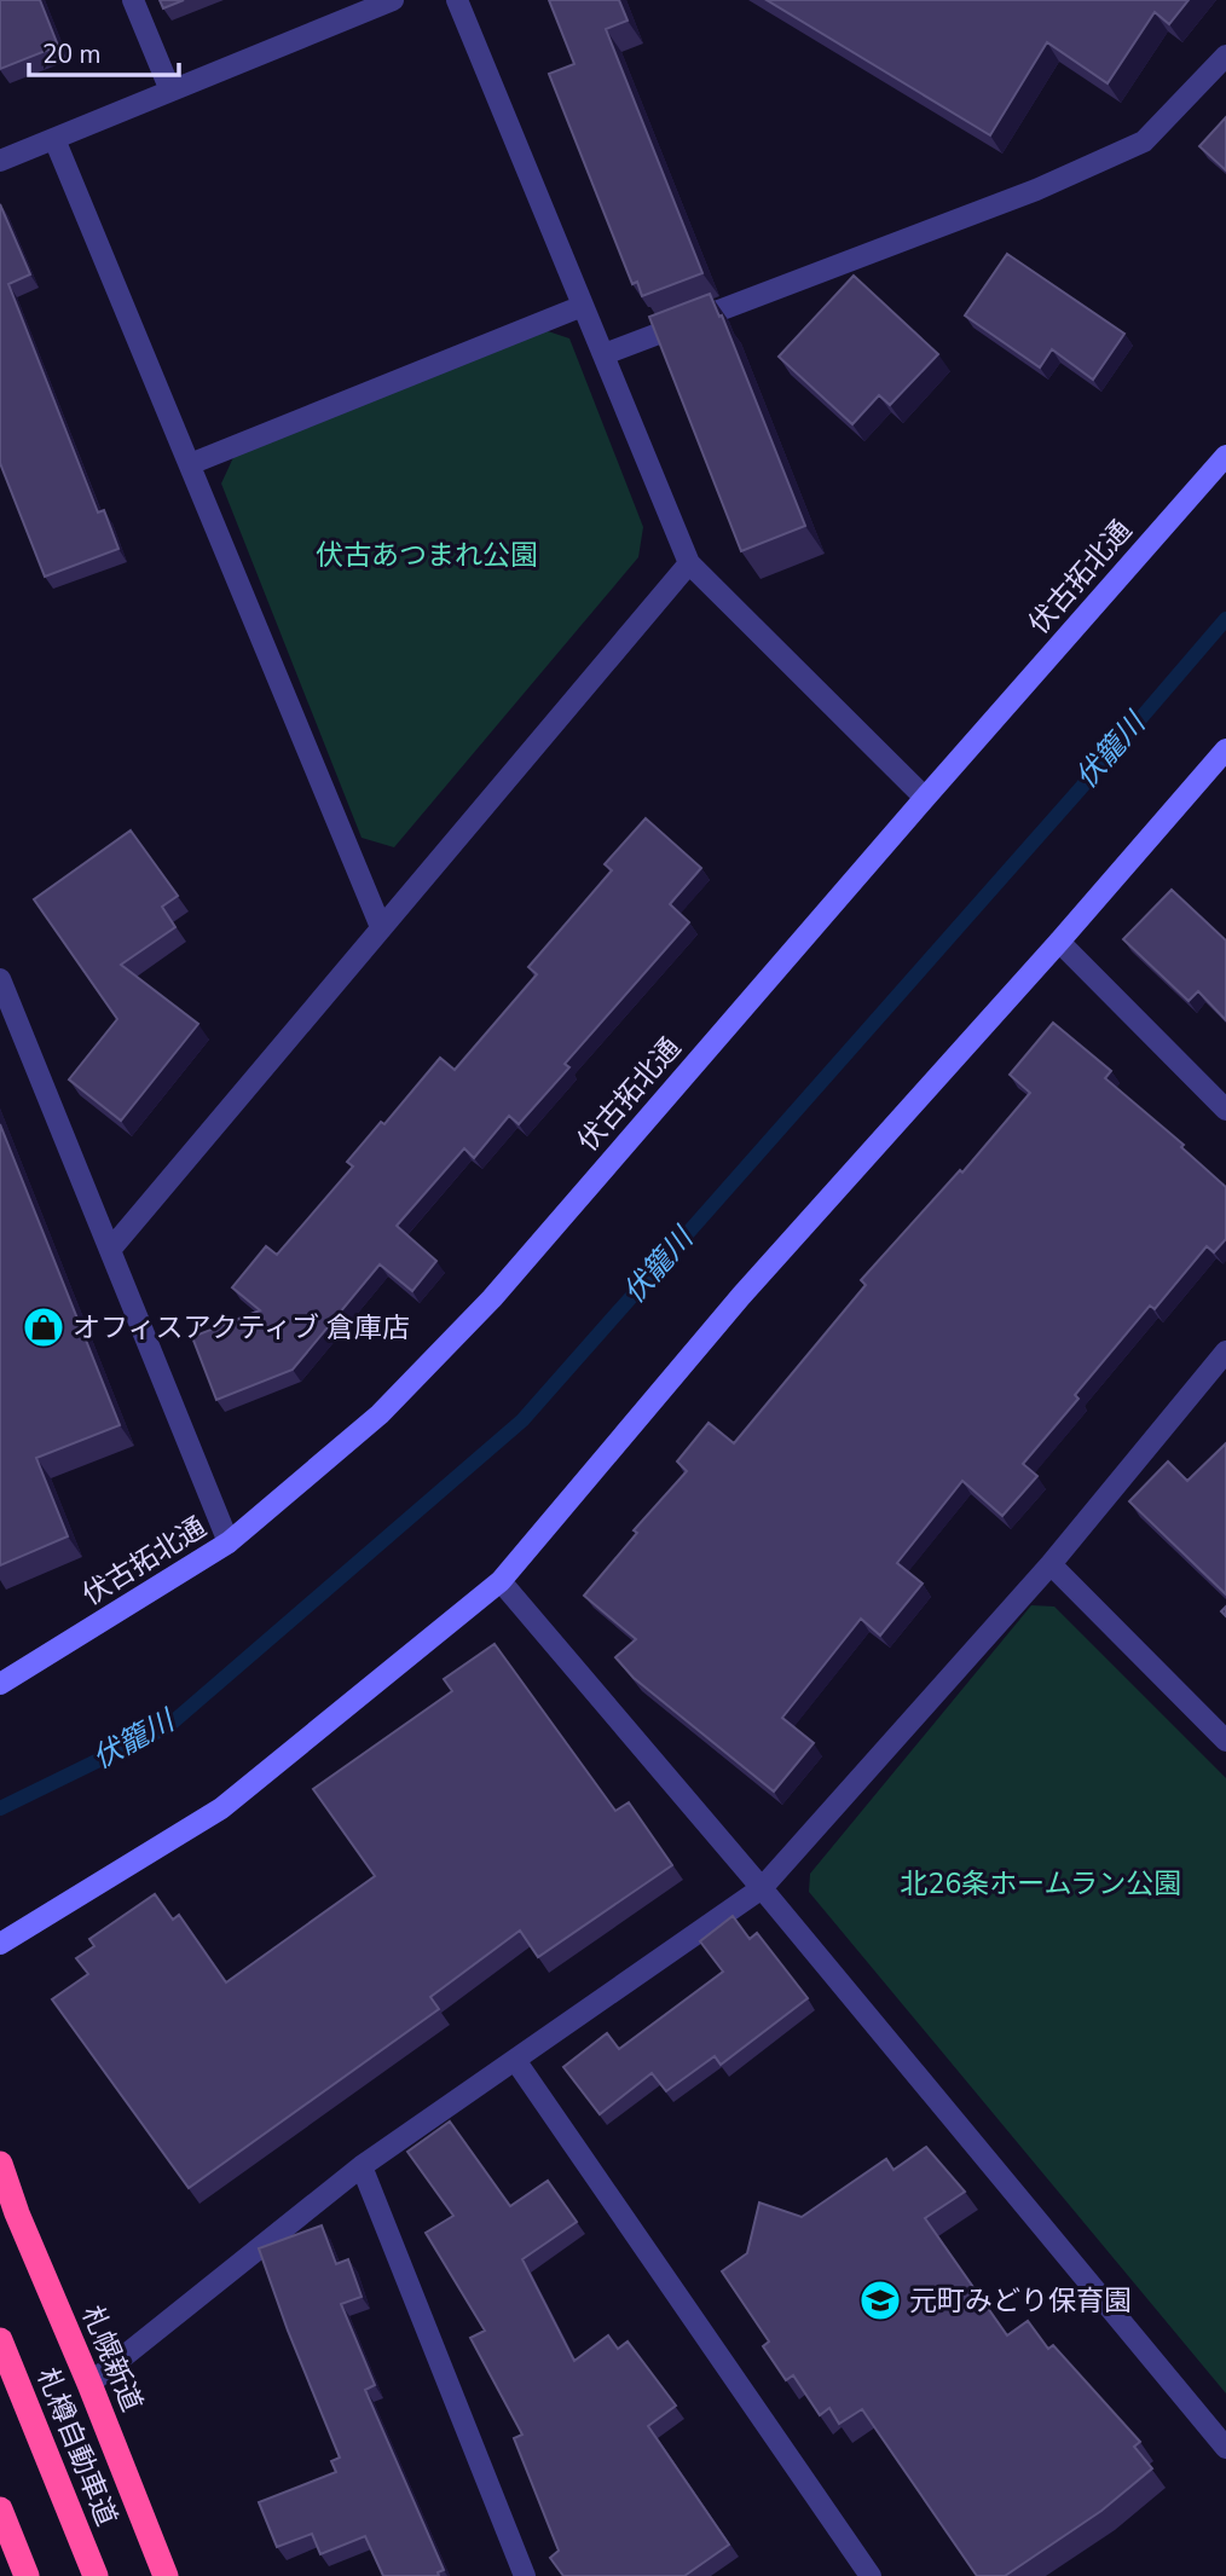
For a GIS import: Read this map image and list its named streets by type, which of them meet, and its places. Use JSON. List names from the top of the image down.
{
  "streets": {
    "highway": ["札幌新道", "札樽自動車道"],
    "street": ["伏古拓北通"]
  },
  "water": ["伏籠川"],
  "parks": ["伏古あつまれ公園", "北26条ホームラン公園"],
  "places": {
    "shop": ["オフィスアクティブ 倉庫店"],
    "school or university": ["元町みどり保育園"]
  },
  "scale_bar": "20 m"
}
